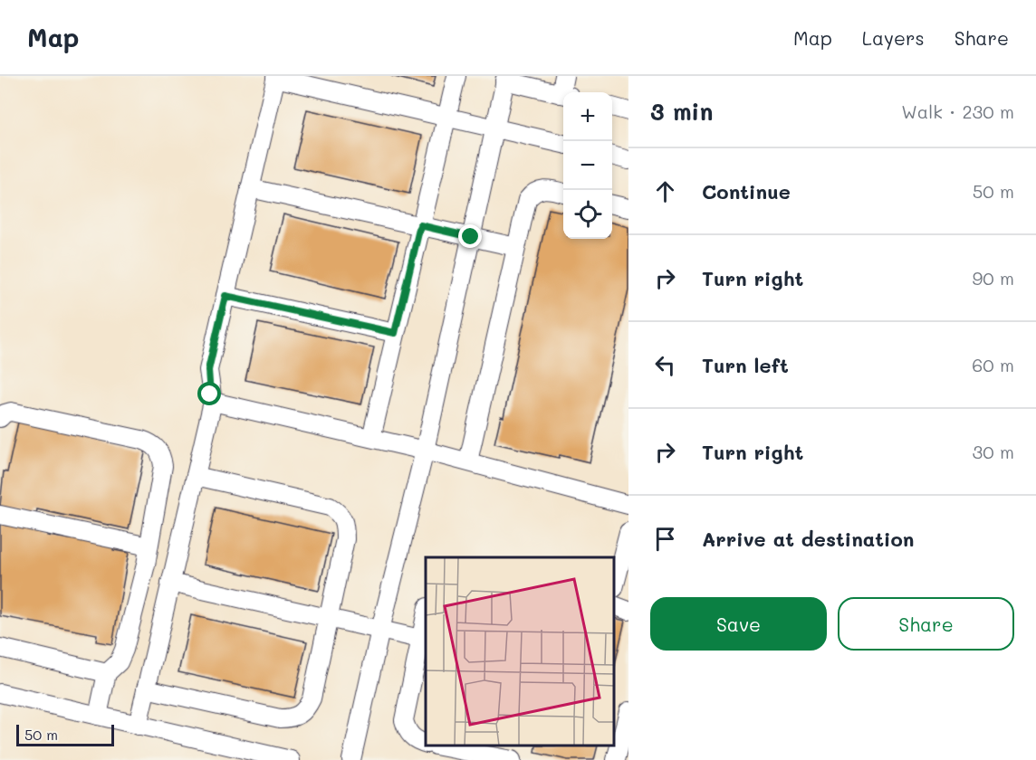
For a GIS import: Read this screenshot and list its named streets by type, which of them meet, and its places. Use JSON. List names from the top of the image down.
{
  "scale_bar": "50 m",
  "page": {
    "header": "Map",
    "nav": ["Map", "Layers", "Share"],
    "heading": ["3 min", "Walk · 230 m"],
    "map_buttons": ["+", "−"],
    "list": [
      ["Continue", "50 m"],
      ["Turn right", "90 m"],
      ["Turn left", "60 m"],
      ["Turn right", "30 m"],
      "Arrive at destination"
    ],
    "buttons": ["Save", "Share"],
    "scale": "50 m"
  }
}
